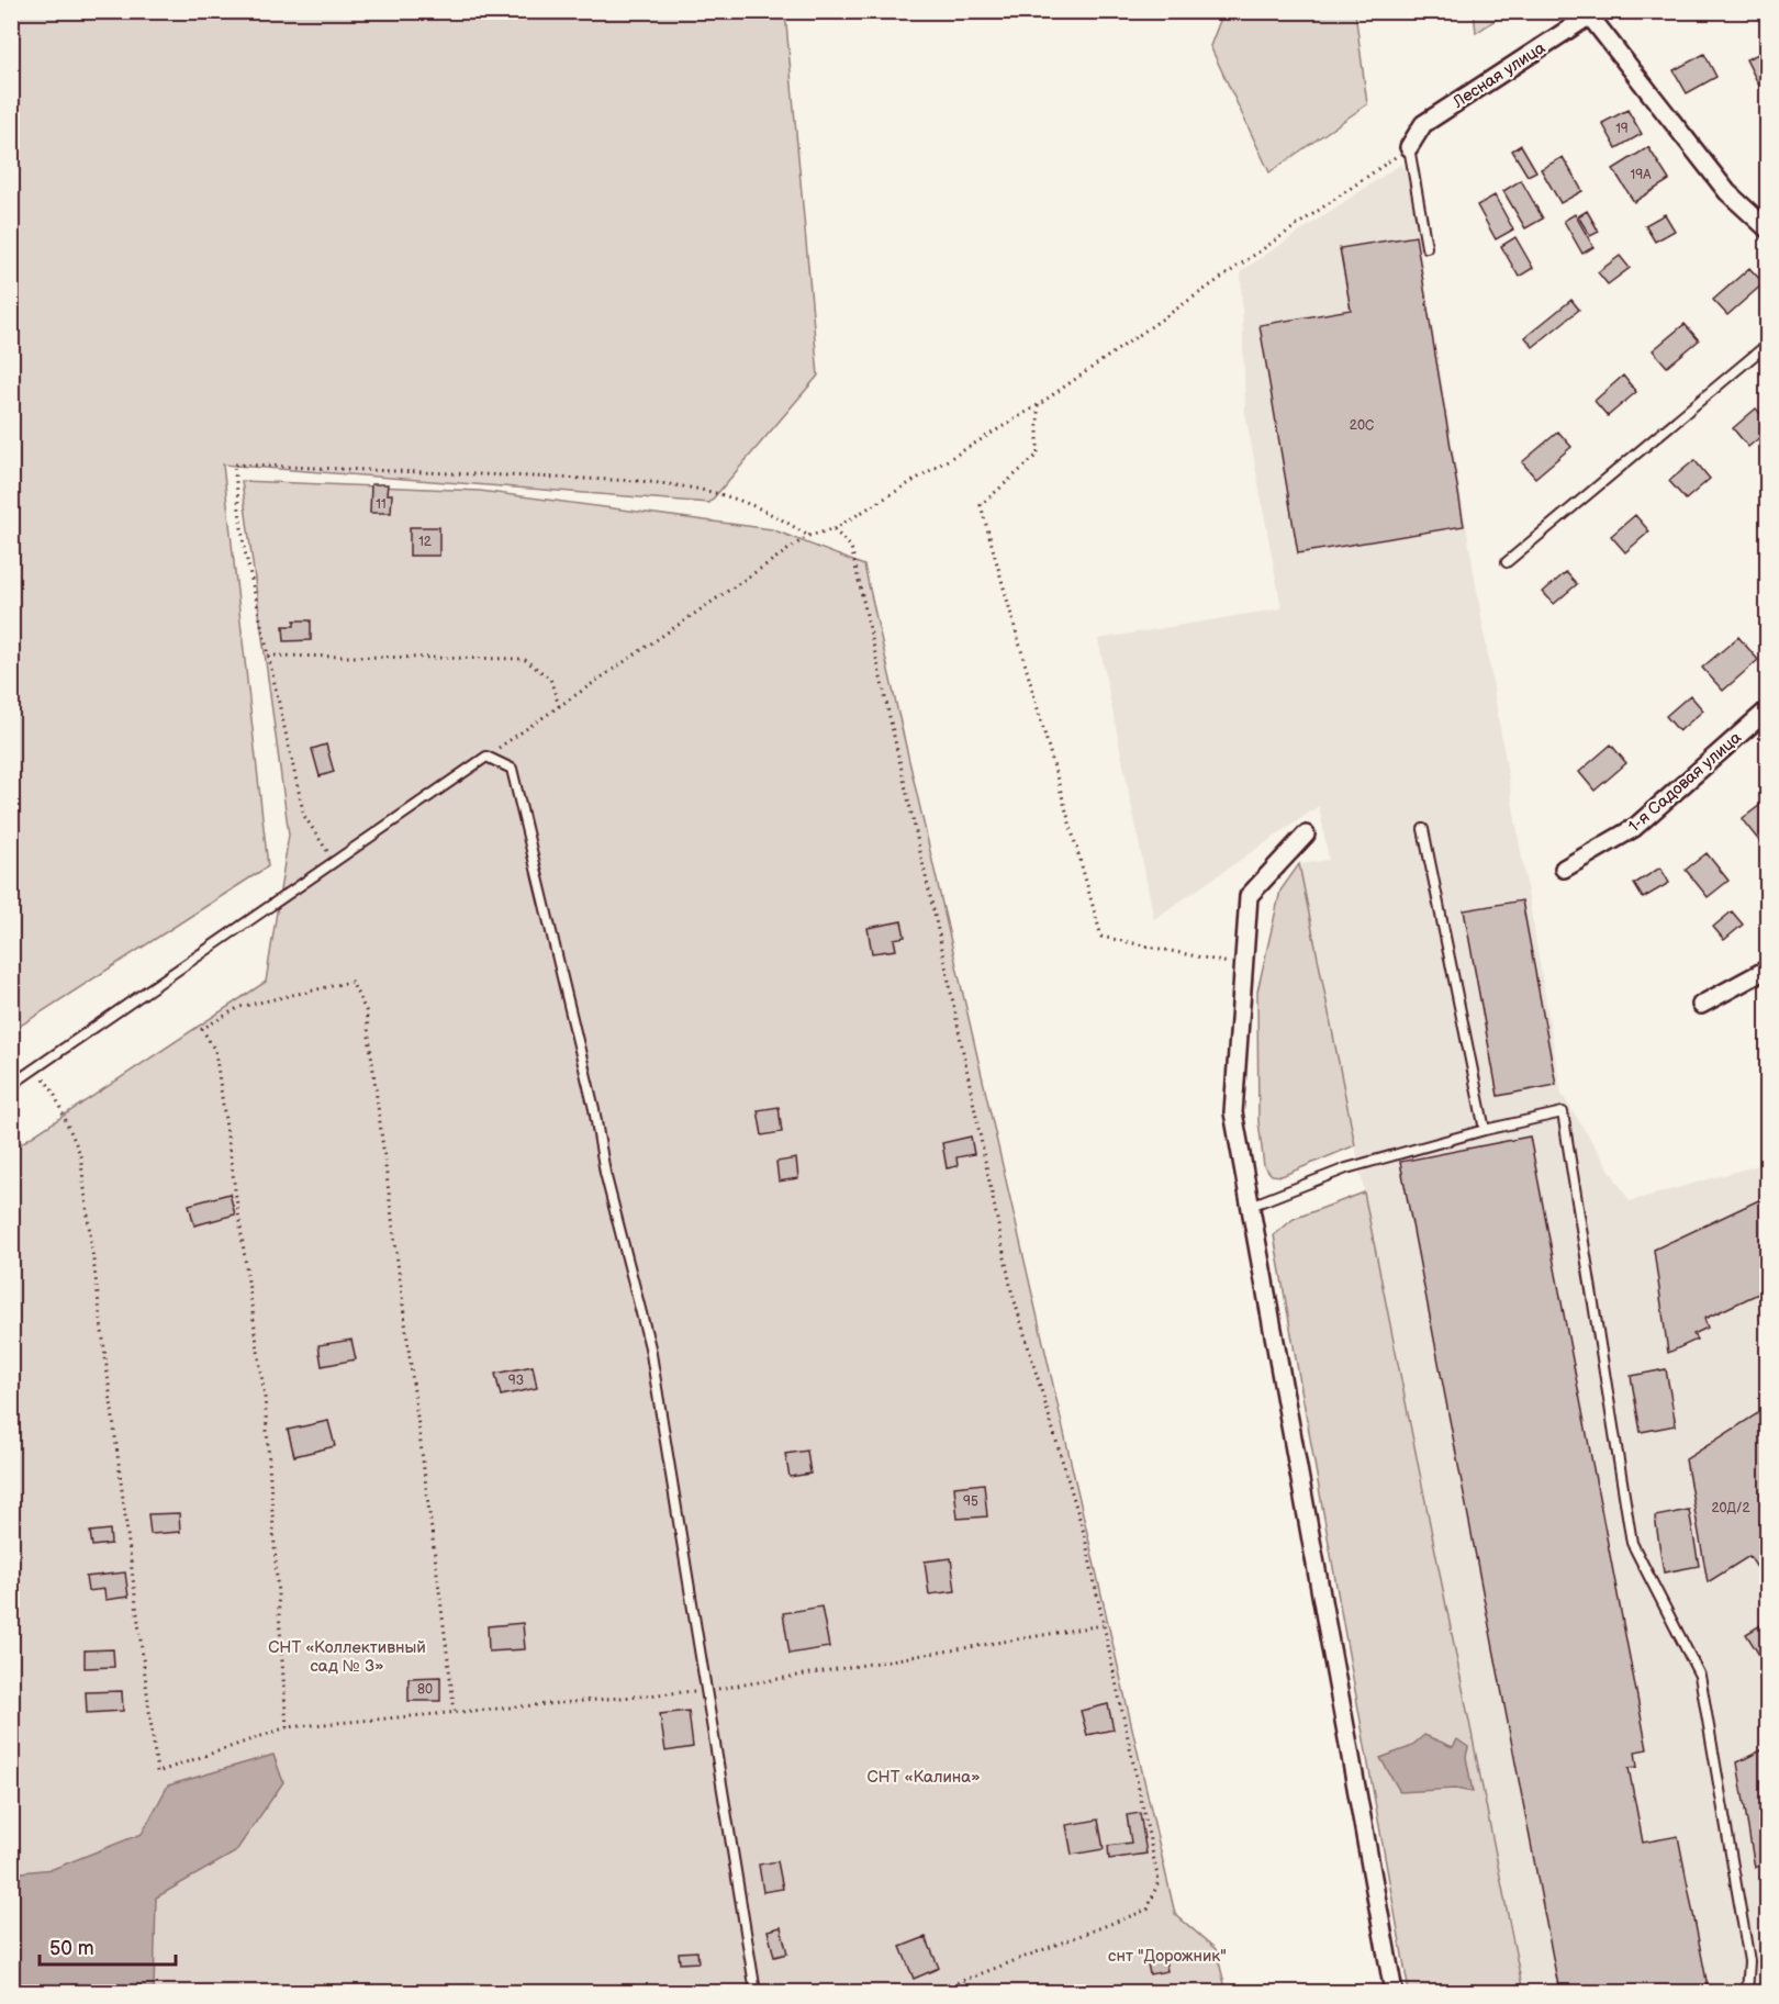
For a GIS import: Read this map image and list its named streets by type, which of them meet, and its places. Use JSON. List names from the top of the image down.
{
  "streets": {
    "street": ["Лесная улица", "1-я Садовая улица"]
  },
  "parks": ["СНТ «Коллективный сад № 3»", "СНТ «Калина»", "снт \"Дорожник\""],
  "house_numbers": [
    "19",
    "19А",
    "20С",
    "11",
    "12",
    "93",
    "95",
    "20Д/2",
    "80"
  ],
  "scale_bar": "50 m"
}
